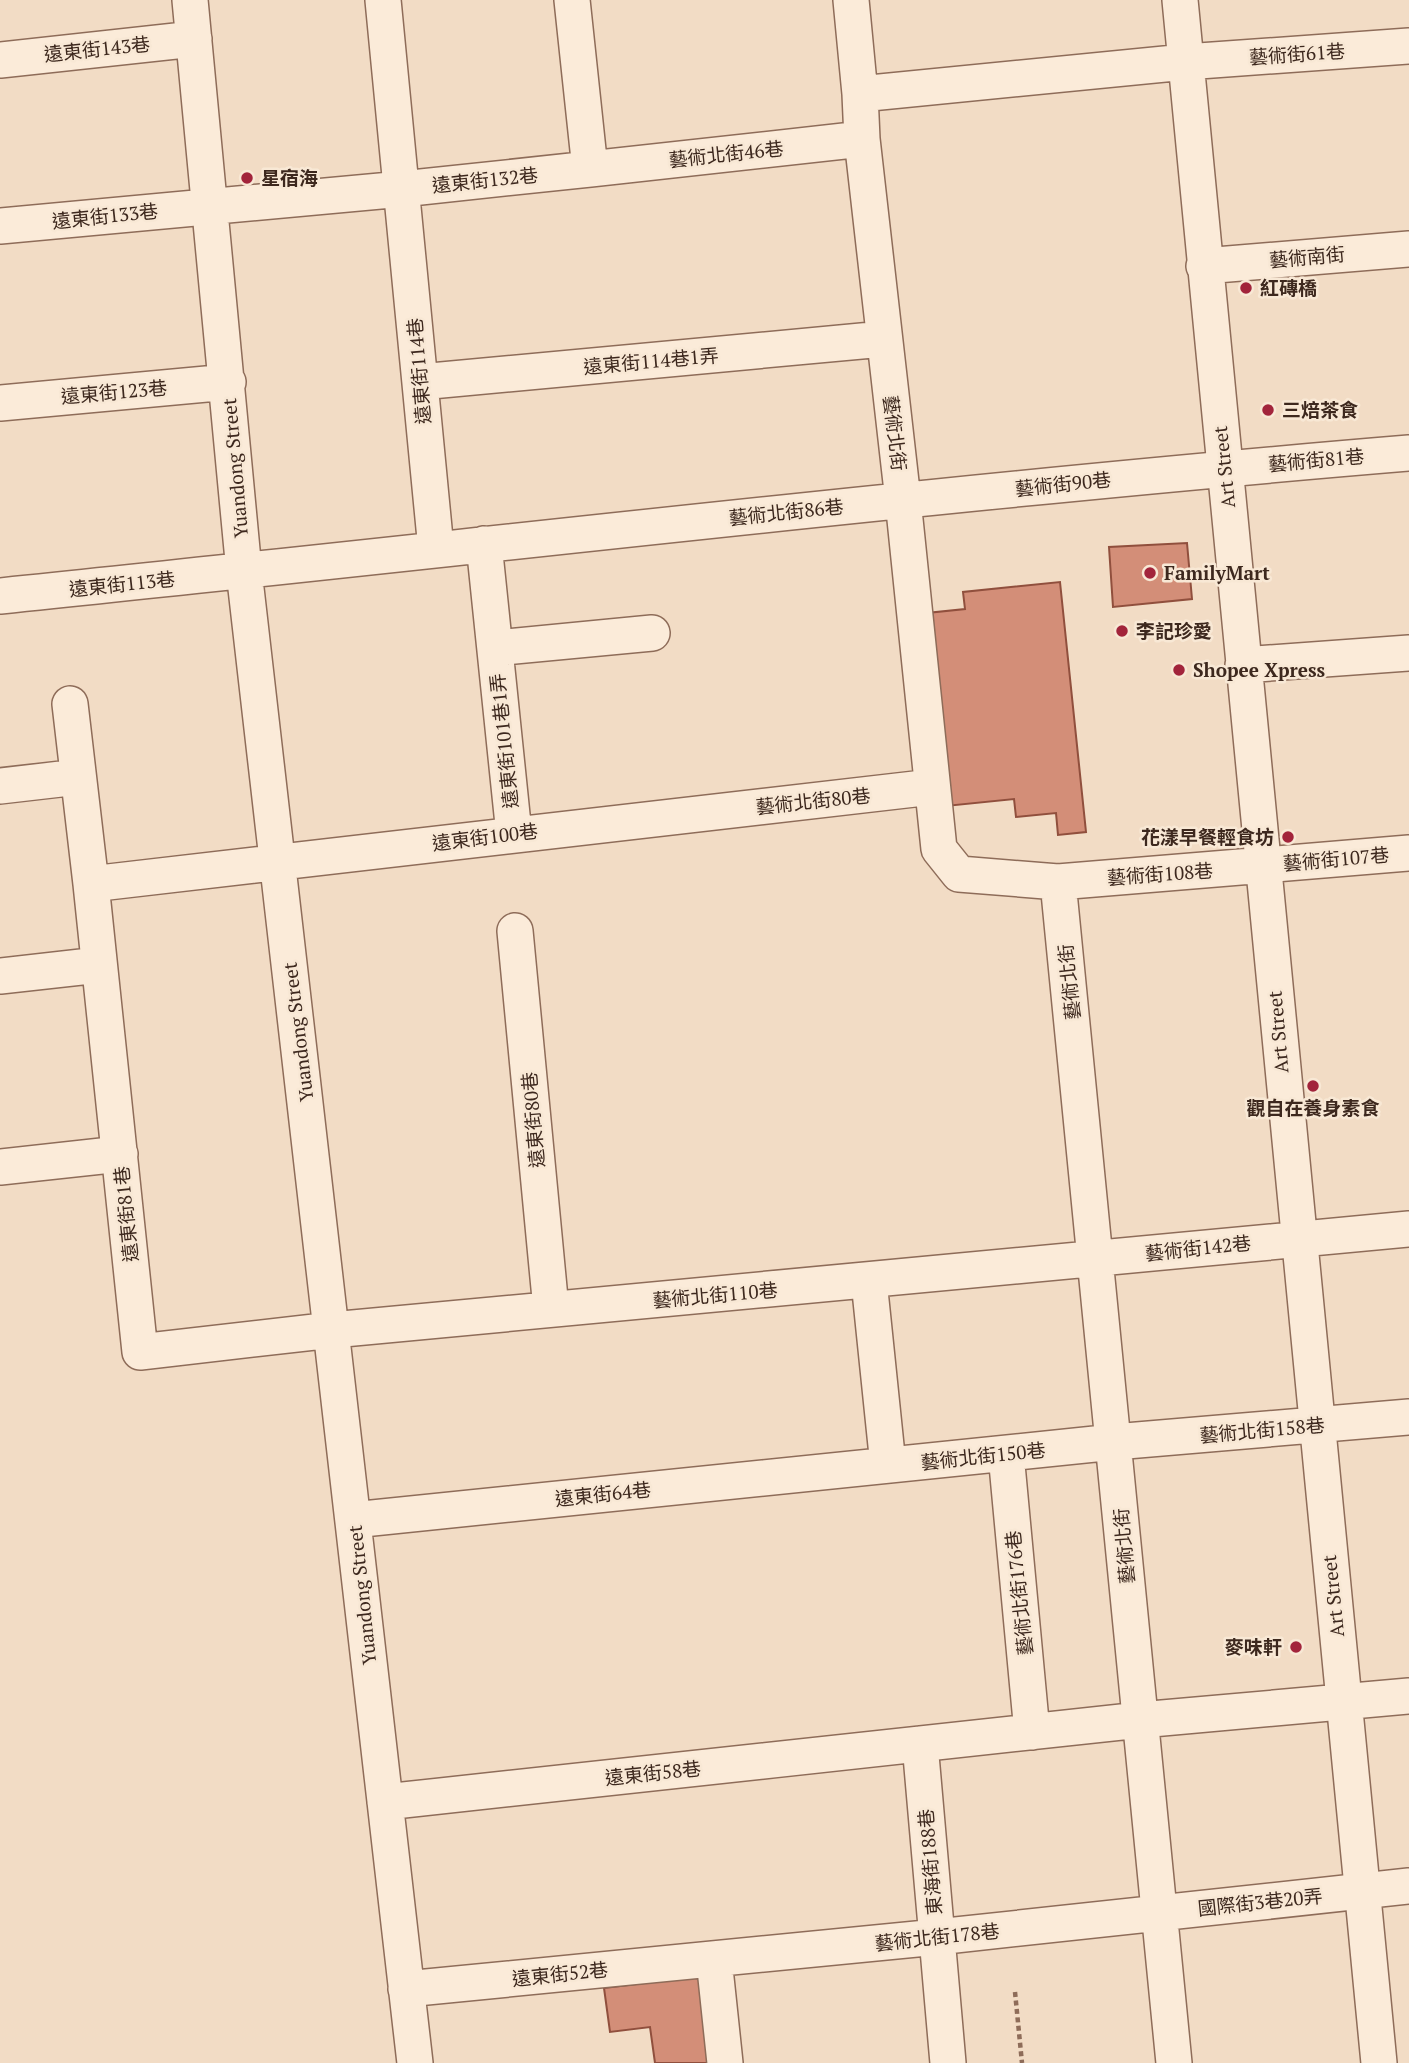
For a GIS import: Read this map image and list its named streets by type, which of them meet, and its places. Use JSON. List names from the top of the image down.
{
  "streets": {
    "street": [
      "遠東街143巷",
      "藝術街61巷",
      "藝術北街46巷",
      "遠東街132巷",
      "遠東街133巷",
      "藝術南街",
      "遠東街114巷1弄",
      "遠東街114巷",
      "遠東街123巷",
      "藝術北街",
      "藝術街81巷",
      "Art Street",
      "Yuandong Street",
      "藝術街90巷",
      "藝術北街86巷",
      "遠東街113巷",
      "遠東街101巷1弄",
      "藝術北街80巷",
      "遠東街100巷",
      "藝術街107巷",
      "藝術街108巷",
      "遠東街80巷",
      "遠東街81巷",
      "藝術街142巷",
      "藝術北街110巷",
      "藝術北街158巷",
      "藝術北街150巷",
      "遠東街64巷",
      "藝術北街176巷",
      "遠東街58巷",
      "東海街188巷",
      "國際街3巷20弄",
      "藝術北街178巷",
      "遠東街52巷"
    ]
  },
  "crossings": [
    ["遠東街143巷", "Yuandong Street"],
    ["藝術街61巷", "藝術北街"],
    ["藝術街61巷", "Art Street"],
    ["藝術北街46巷", "遠東街132巷"],
    ["藝術北街46巷", "藝術北街"],
    ["遠東街132巷", "遠東街133巷"],
    ["遠東街132巷", "遠東街114巷"],
    ["遠東街132巷", "Yuandong Street"],
    ["遠東街133巷", "Yuandong Street"],
    ["藝術南街", "Art Street"],
    ["遠東街114巷1弄", "遠東街114巷"],
    ["遠東街114巷1弄", "藝術北街"],
    ["遠東街123巷", "Yuandong Street"],
    ["藝術北街", "藝術街90巷"],
    ["藝術北街", "藝術北街86巷"],
    ["藝術北街", "藝術北街80巷"],
    ["藝術北街", "藝術街108巷"],
    ["藝術北街", "藝術街142巷"],
    ["藝術北街", "藝術北街110巷"],
    ["藝術北街", "藝術北街158巷"],
    ["藝術北街", "藝術北街150巷"],
    ["藝術北街", "國際街3巷20弄"],
    ["藝術北街", "藝術北街178巷"],
    ["藝術街81巷", "Art Street"],
    ["藝術街81巷", "藝術街90巷"],
    ["Art Street", "藝術街90巷"],
    ["Art Street", "藝術街107巷"],
    ["Art Street", "藝術街108巷"],
    ["Art Street", "藝術街142巷"],
    ["Art Street", "藝術北街158巷"],
    ["Art Street", "國際街3巷20弄"],
    ["Yuandong Street", "遠東街113巷"],
    ["Yuandong Street", "遠東街100巷"],
    ["Yuandong Street", "遠東街81巷"],
    ["Yuandong Street", "藝術北街110巷"],
    ["Yuandong Street", "遠東街64巷"],
    ["Yuandong Street", "遠東街58巷"],
    ["Yuandong Street", "遠東街52巷"],
    ["藝術街90巷", "藝術北街86巷"],
    ["藝術北街86巷", "遠東街101巷1弄"],
    ["遠東街101巷1弄", "遠東街100巷"],
    ["藝術北街80巷", "遠東街100巷"],
    ["藝術街107巷", "藝術街108巷"],
    ["遠東街80巷", "藝術北街110巷"],
    ["遠東街81巷", "藝術北街110巷"],
    ["藝術街142巷", "藝術北街110巷"],
    ["藝術北街158巷", "藝術北街150巷"],
    ["藝術北街150巷", "遠東街64巷"],
    ["藝術北街150巷", "藝術北街176巷"],
    ["遠東街58巷", "東海街188巷"],
    ["東海街188巷", "藝術北街178巷"],
    ["國際街3巷20弄", "藝術北街178巷"],
    ["藝術北街178巷", "遠東街52巷"]
  ],
  "places": [
    "星宿海",
    "紅磚橋",
    "三焙茶食",
    "FamilyMart",
    "李記珍愛",
    "Shopee Xpress",
    "花漾早餐輕食坊",
    "觀自在養身素食",
    "麥味軒"
  ]
}
